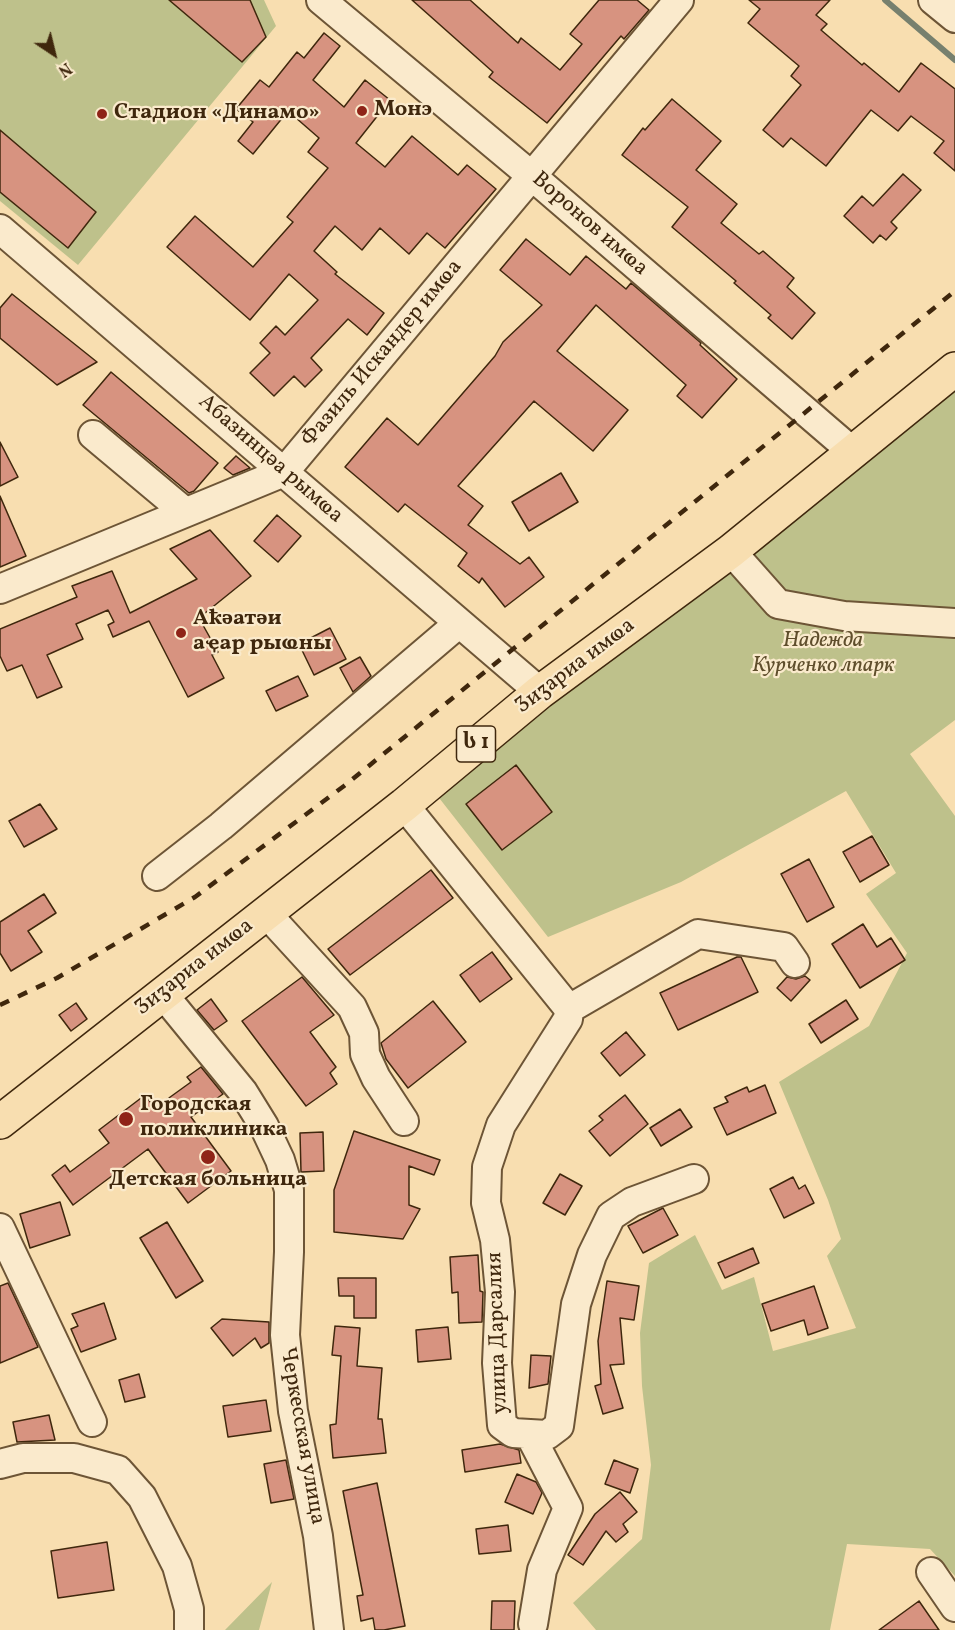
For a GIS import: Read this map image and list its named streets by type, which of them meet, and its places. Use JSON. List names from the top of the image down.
{
  "streets": {
    "highway": ["Ӡиӡариа имҩа", "ს 1"],
    "street": [
      "Воронов имҩа",
      "Фазиль Искандер имҩа",
      "Абазинцәа рымҩа",
      "улица Дарсалия",
      "Черкесская улица"
    ]
  },
  "crossings": [
    ["Воронов имҩа", "Фазиль Искандер имҩа"],
    ["Воронов имҩа", "Ӡиӡариа имҩа"],
    ["Фазиль Искандер имҩа", "Абазинцәа рымҩа"],
    ["Абазинцәа рымҩа", "Ӡиӡариа имҩа"],
    ["Ӡиӡариа имҩа", "Черкесская улица"]
  ],
  "parks": ["Надежда Курченко лпарк"],
  "places": [
    "Монэ",
    "Cтадион «Динамо»",
    "Аҟәатәи аҿар рыҩны",
    "Городская поликлиника",
    "Детская больница"
  ],
  "north": "bottom right"
}
